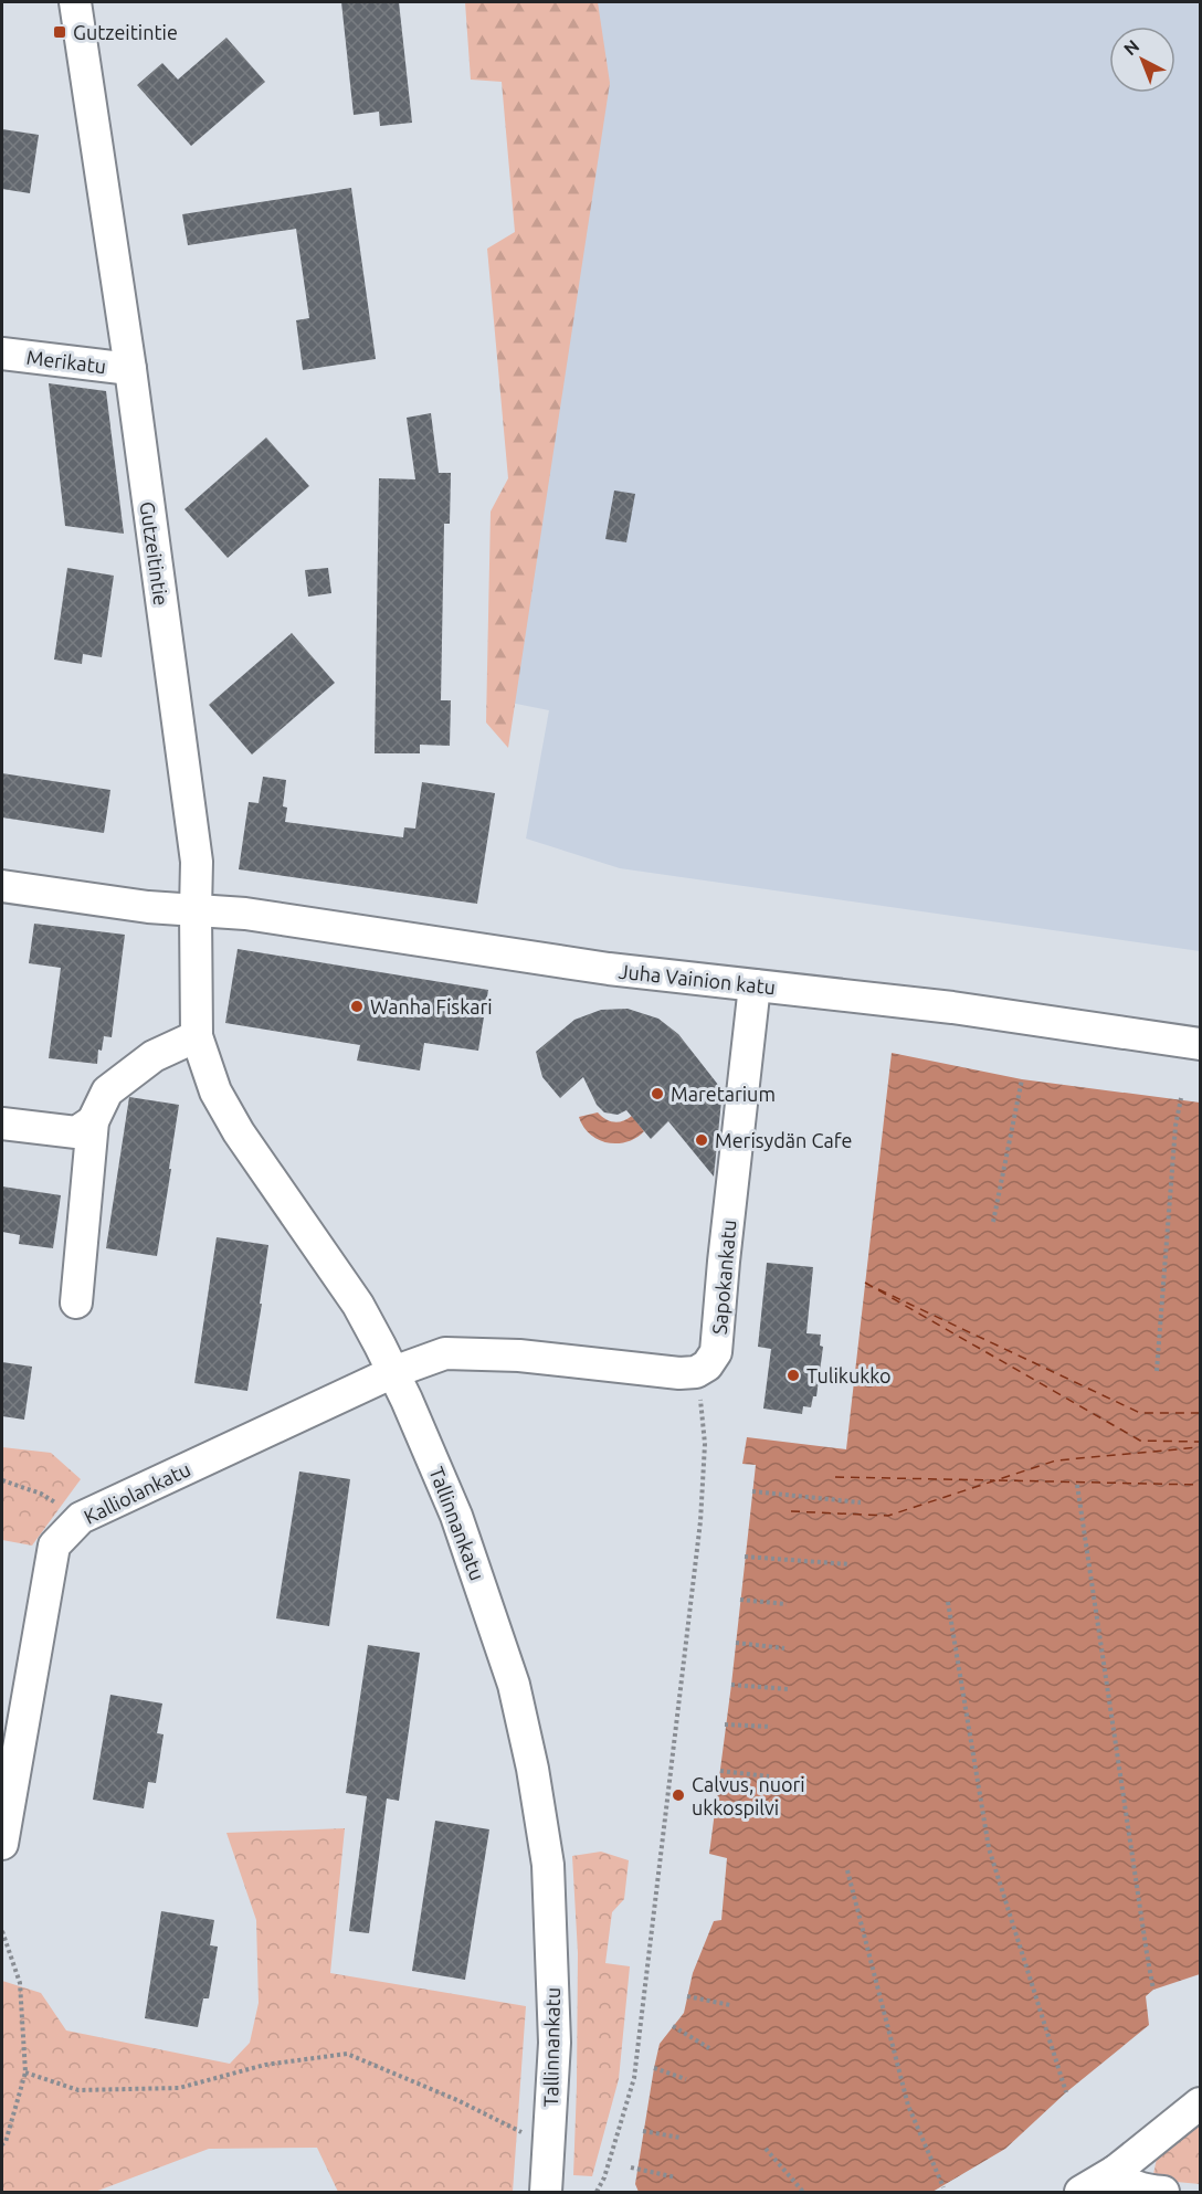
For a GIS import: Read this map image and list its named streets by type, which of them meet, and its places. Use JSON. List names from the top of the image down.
{
  "streets": {
    "street": [
      "Merikatu",
      "Gutzeitintie",
      "Juha Vainion katu",
      "Sapokankatu",
      "Kalliolankatu",
      "Tallinnankatu"
    ]
  },
  "crossings": [
    ["Merikatu", "Gutzeitintie"],
    ["Gutzeitintie", "Juha Vainion katu"],
    ["Gutzeitintie", "Tallinnankatu"],
    ["Juha Vainion katu", "Sapokankatu"],
    ["Juha Vainion katu", "Tallinnankatu"],
    ["Kalliolankatu", "Tallinnankatu"]
  ],
  "places": {
    "transit": ["Gutzeitintie"],
    "other": [
      "Wanha Fiskari",
      "Maretarium",
      "Merisydän Cafe",
      "Tulikukko",
      "Calvus, nuori ukkospilvi"
    ]
  },
  "north": "top left"
}
